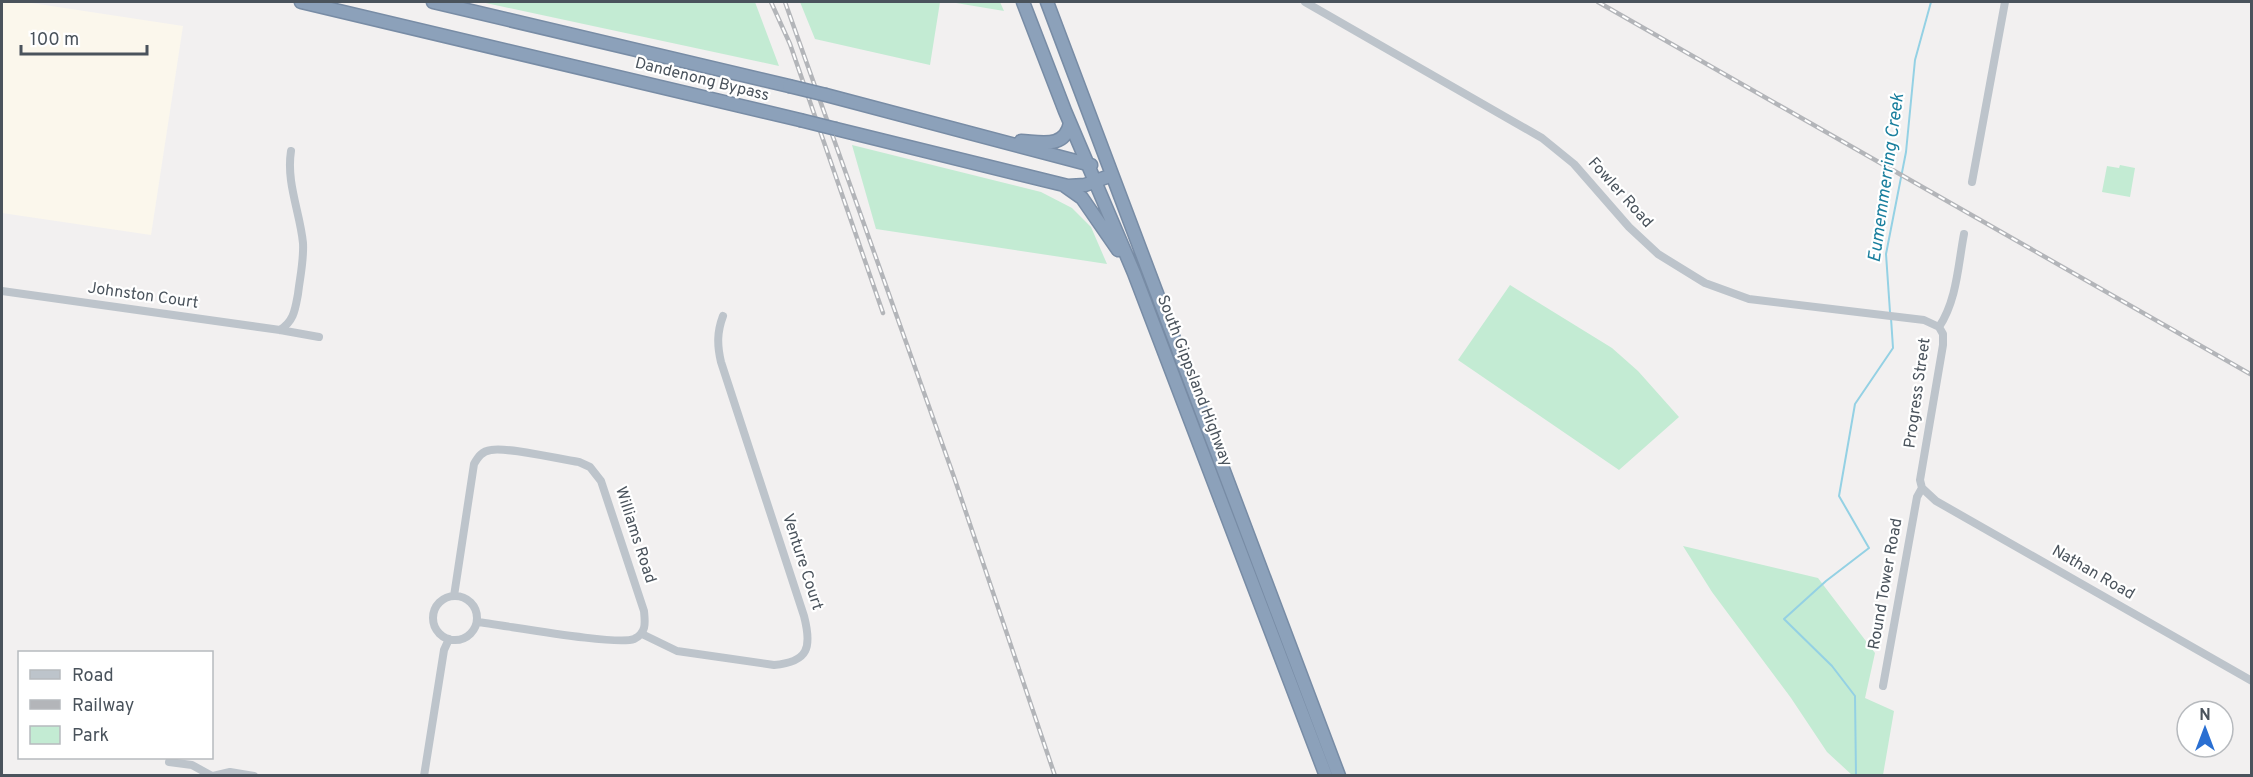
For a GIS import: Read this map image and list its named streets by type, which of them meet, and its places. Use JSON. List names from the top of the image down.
{
  "streets": {
    "highway": ["Dandenong Bypass", "South Gippsland Highway"],
    "street": [
      "Fowler Road",
      "Johnston Court",
      "Progress Street",
      "Williams Road",
      "Venture Court",
      "Nathan Road",
      "Round Tower Road"
    ]
  },
  "crossings": [
    ["Dandenong Bypass", "South Gippsland Highway"],
    ["Fowler Road", "Progress Street"],
    ["Progress Street", "Nathan Road"],
    ["Progress Street", "Round Tower Road"],
    ["Williams Road", "Venture Court"],
    ["Nathan Road", "Round Tower Road"]
  ],
  "water": ["Eumemmerring Creek"],
  "legend": ["Road", "Railway", "Park"],
  "scale_bar": "100 m",
  "north": "top"
}
